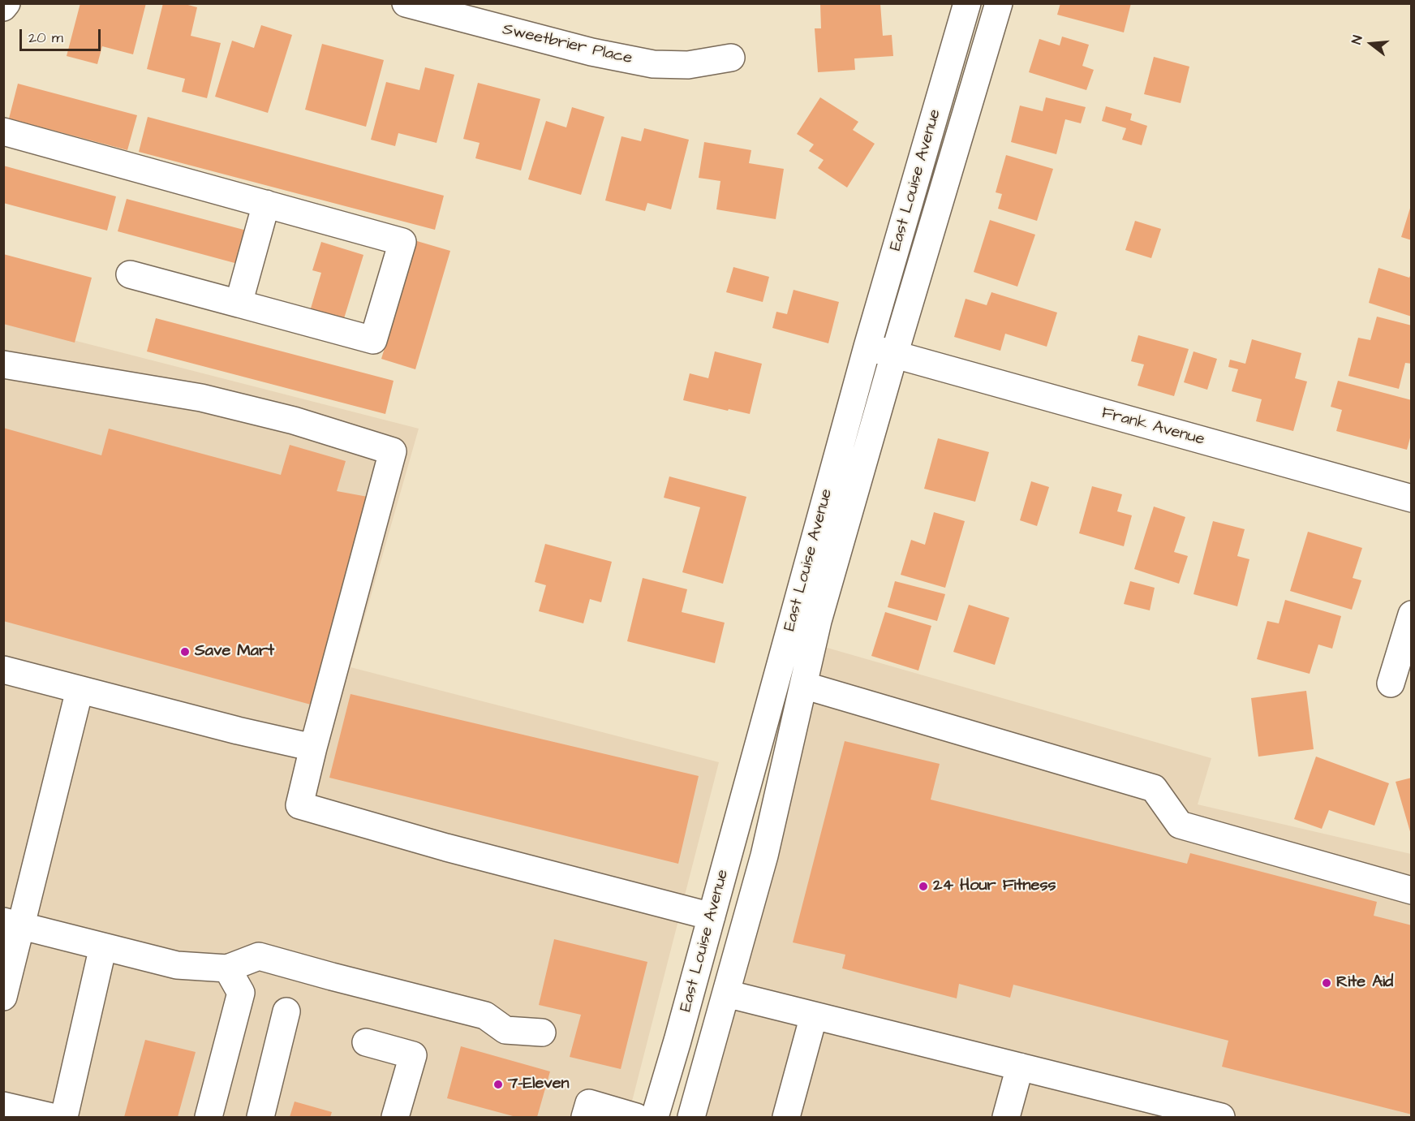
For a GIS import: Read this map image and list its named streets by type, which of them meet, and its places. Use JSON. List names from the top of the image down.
{
  "streets": {
    "street": ["Sweetbrier Place", "East Louise Avenue", "Frank Avenue"]
  },
  "crossings": [
    ["East Louise Avenue", "Frank Avenue"]
  ],
  "places": [
    "Save Mart",
    "24 Hour Fitness",
    "Rite Aid",
    "7-Eleven"
  ],
  "scale_bar": "20 m",
  "north": "left"
}
